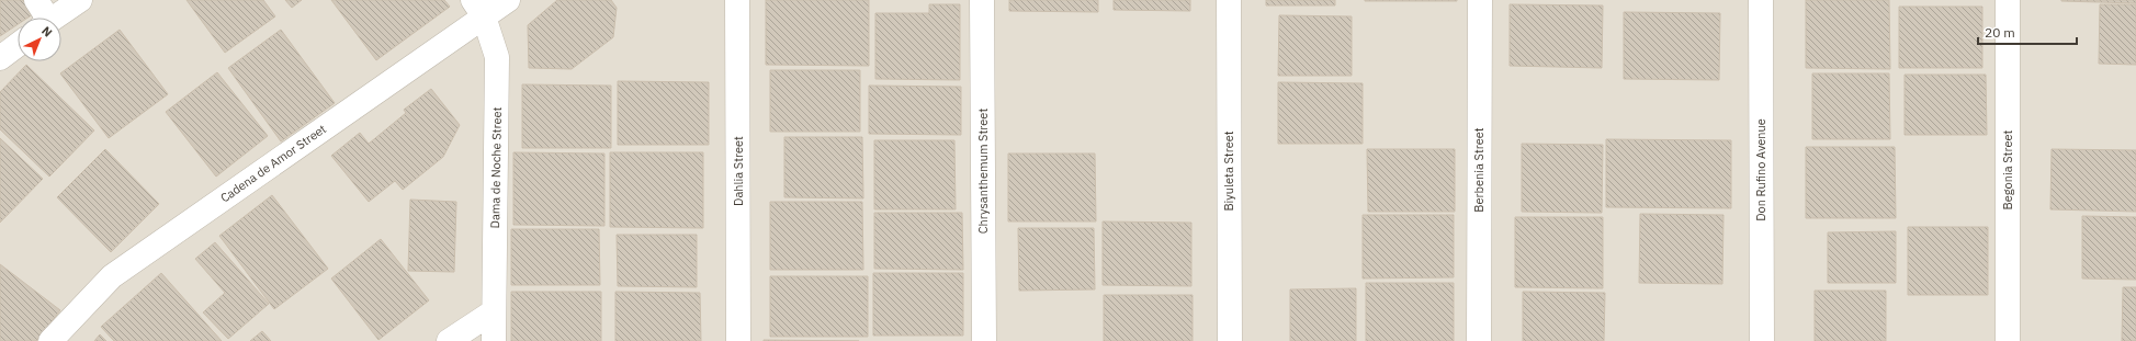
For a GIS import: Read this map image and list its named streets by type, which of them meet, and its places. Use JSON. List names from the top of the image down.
{
  "streets": {
    "street": [
      "Cadena de Amor Street",
      "Dama de Noche Street",
      "Berbenia Street",
      "Don Rufino Avenue",
      "Begonia Street",
      "Dahlia Street",
      "Chrysanthemum Street",
      "Biyuleta Street"
    ]
  },
  "crossings": [
    ["Cadena de Amor Street", "Dama de Noche Street"]
  ],
  "scale_bar": "20 m",
  "north": "top right"
}
